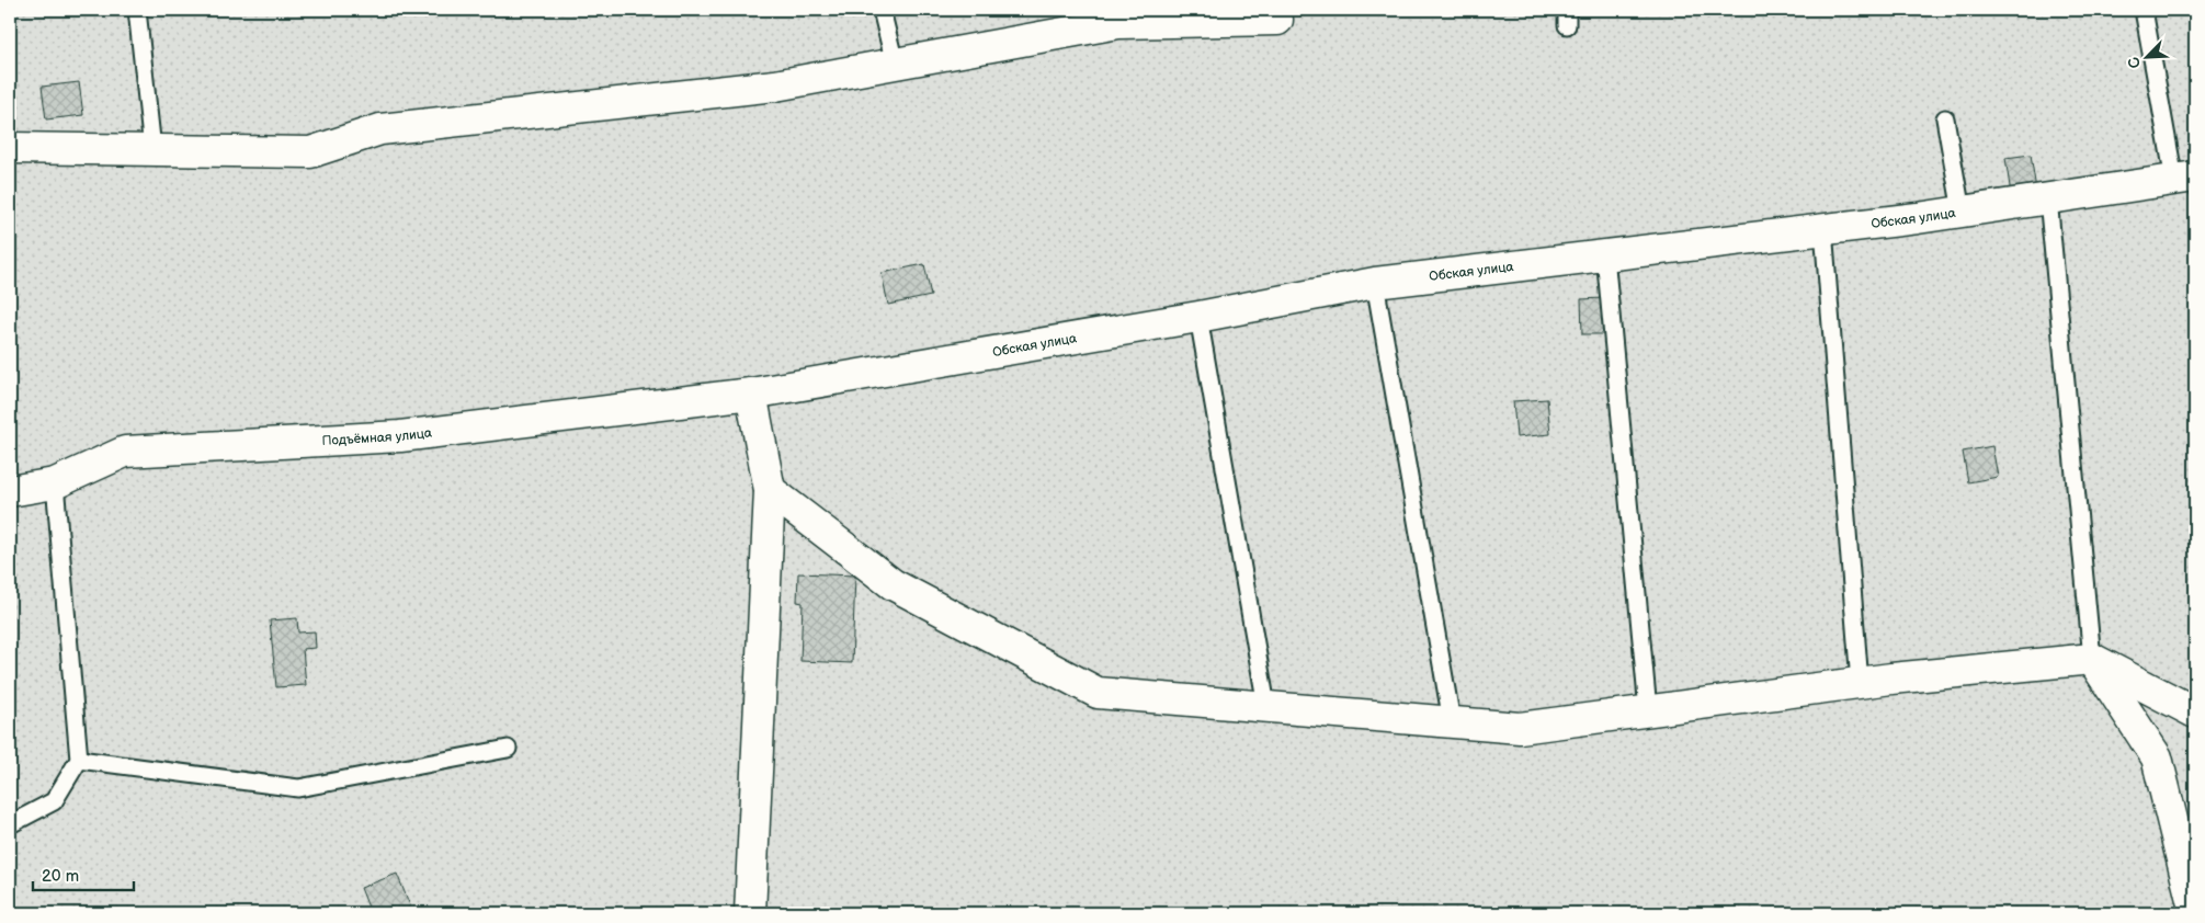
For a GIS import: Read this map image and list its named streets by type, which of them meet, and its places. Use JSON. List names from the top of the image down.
{
  "streets": {
    "street": ["Обская улица", "Подъёмная улица"]
  },
  "crossings": [
    ["Обская улица", "Подъёмная улица"]
  ],
  "scale_bar": "20 m",
  "north": "bottom left"
}
